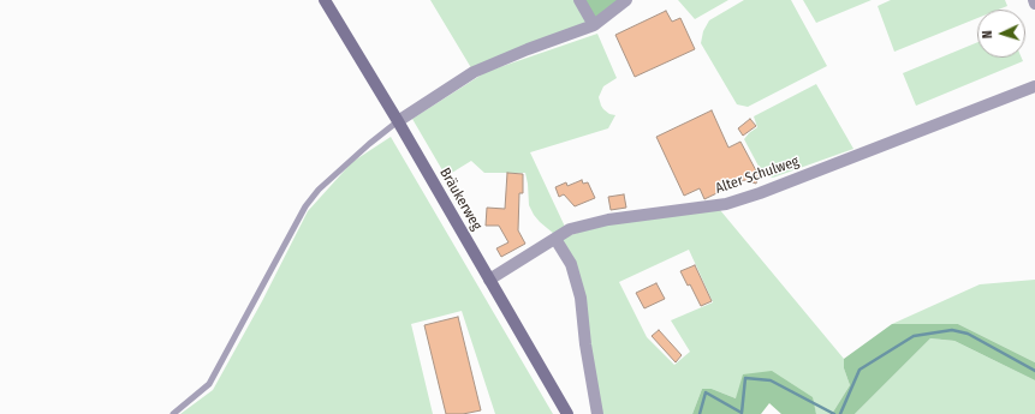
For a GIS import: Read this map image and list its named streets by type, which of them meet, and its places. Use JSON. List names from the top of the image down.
{
  "streets": {
    "main road": ["Bräukerweg"],
    "street": ["Alter Schulweg"]
  },
  "crossings": [
    ["Alter Schulweg", "Bräukerweg"]
  ],
  "north": "left"
}
